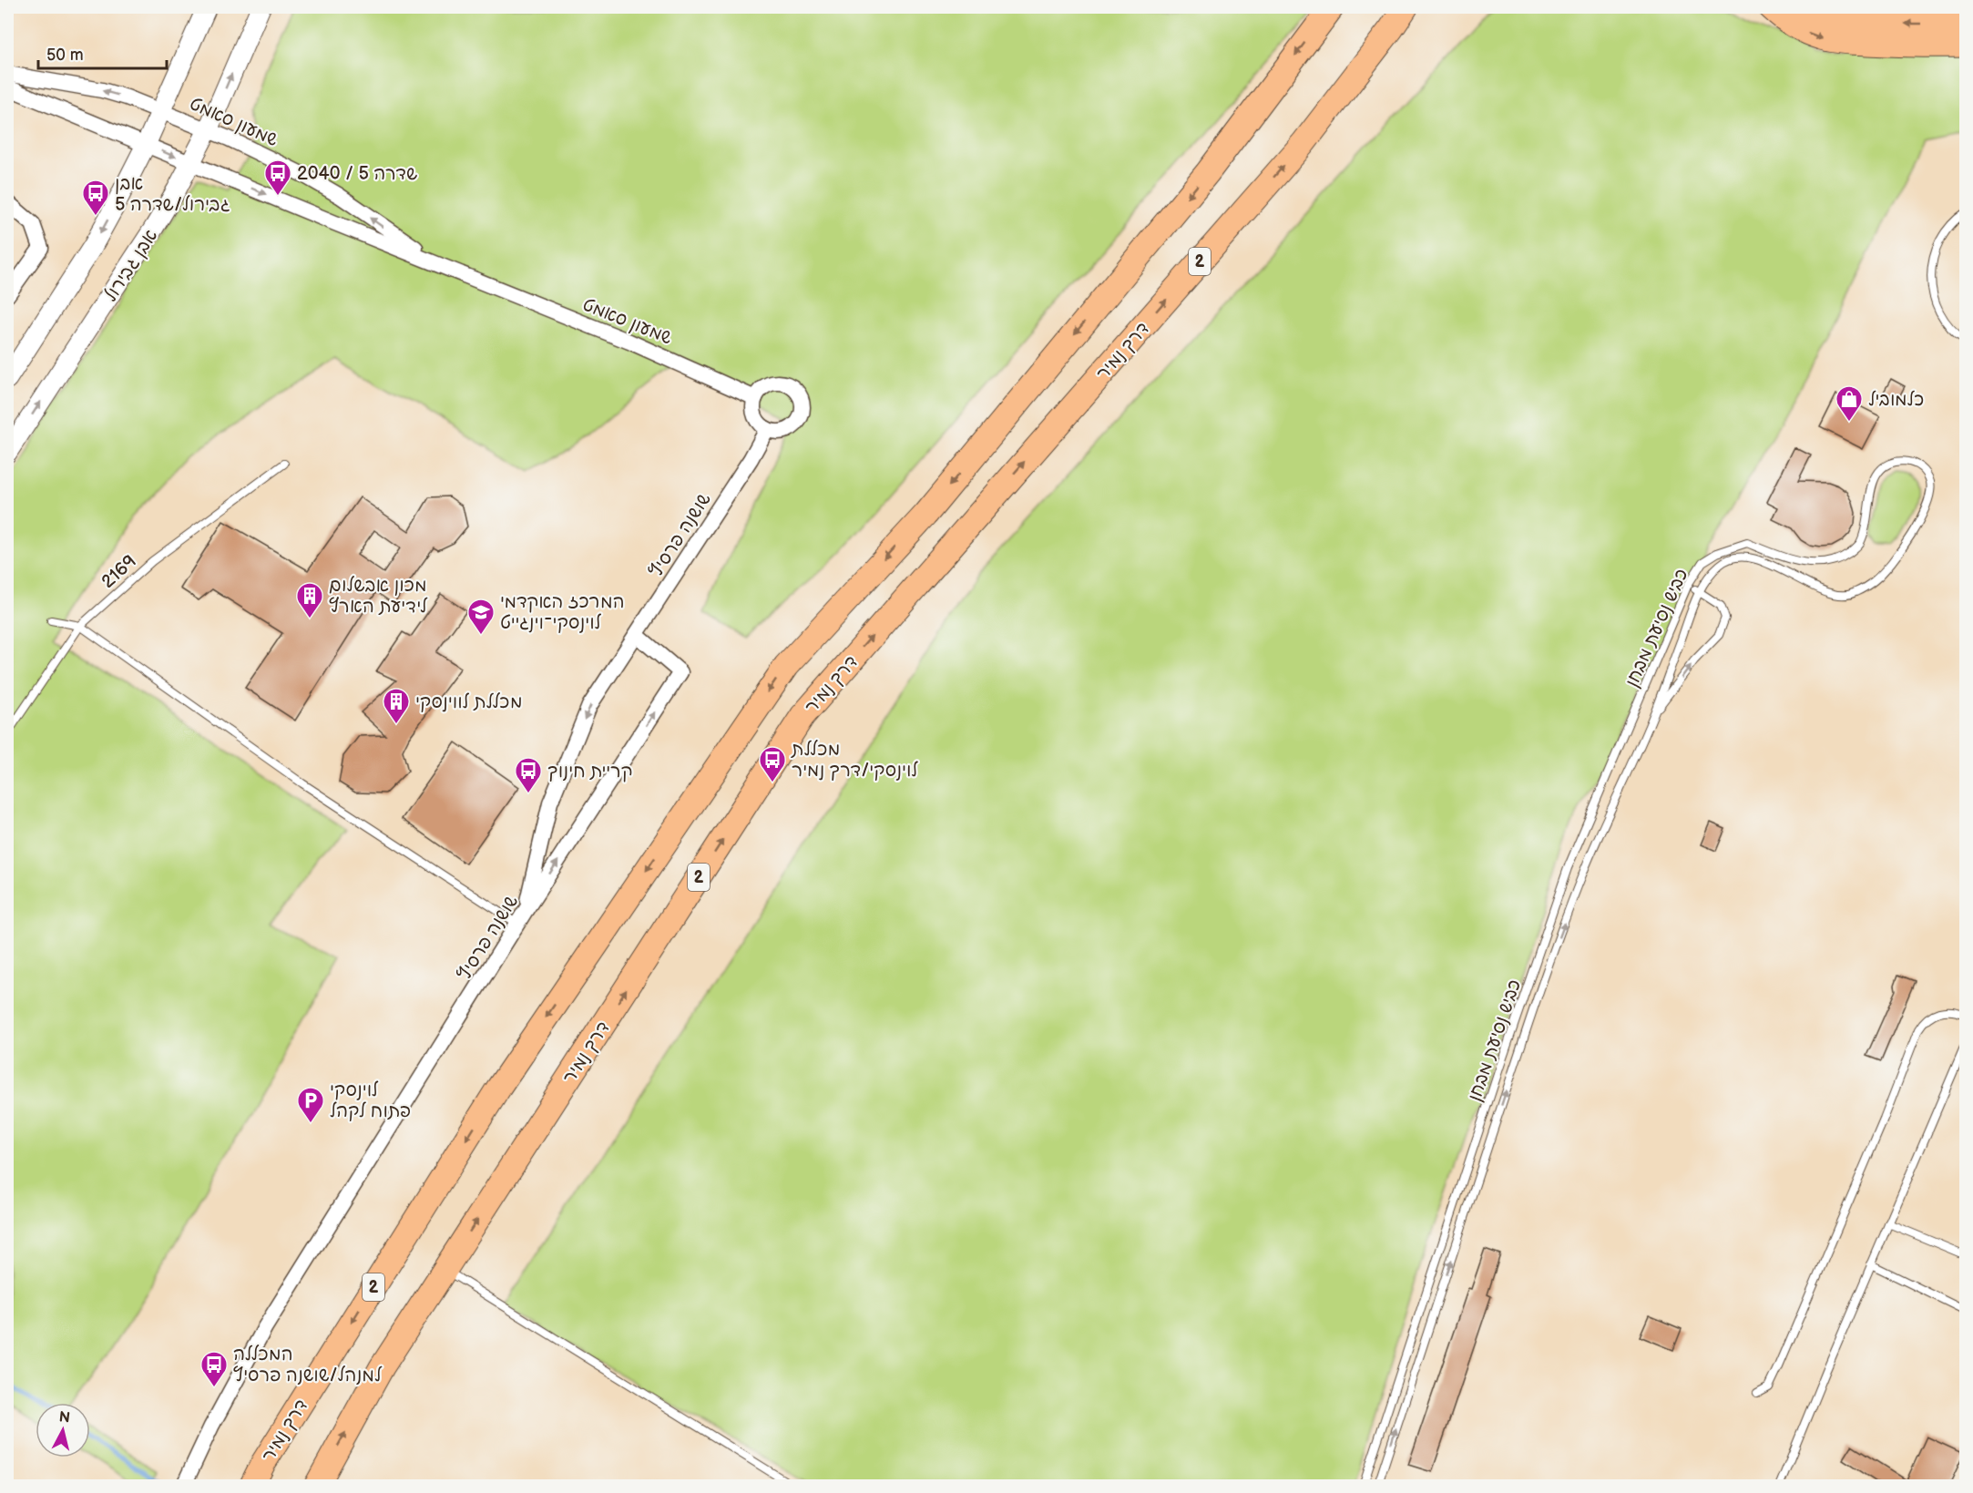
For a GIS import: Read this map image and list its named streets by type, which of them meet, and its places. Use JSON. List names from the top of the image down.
{
  "streets": {
    "highway": ["2", "דרך נמיר"],
    "street": ["שמעון סאמט", "אבן גבירול", "שושנה פרסיץ"],
    "lane": ["2169", "כביש נסיעת מבחן"]
  },
  "crossings": [
    ["שמעון סאמט", "אבן גבירול"],
    ["שמעון סאמט", "שושנה פרסיץ"]
  ],
  "places": {
    "bus stop": [
      "שדרה 5 / 2040",
      "אבן גבירול/שדרה 5",
      "מכללת לוינסקי/דרך נמיר",
      "קריית חינוך",
      "המכללה למנהל/שושנה פרסיץ"
    ],
    "shop": ["כלמוביל"],
    "building": ["מכון אבשלום לידיעת הארץ", "מכללת לווינסקי"],
    "school or university": ["המרכז האקדמי לוינסקי־וינגייט"],
    "parking": ["לוינסקי פתוח לקהל"]
  },
  "scale_bar": "50 m",
  "north": "top"
}
